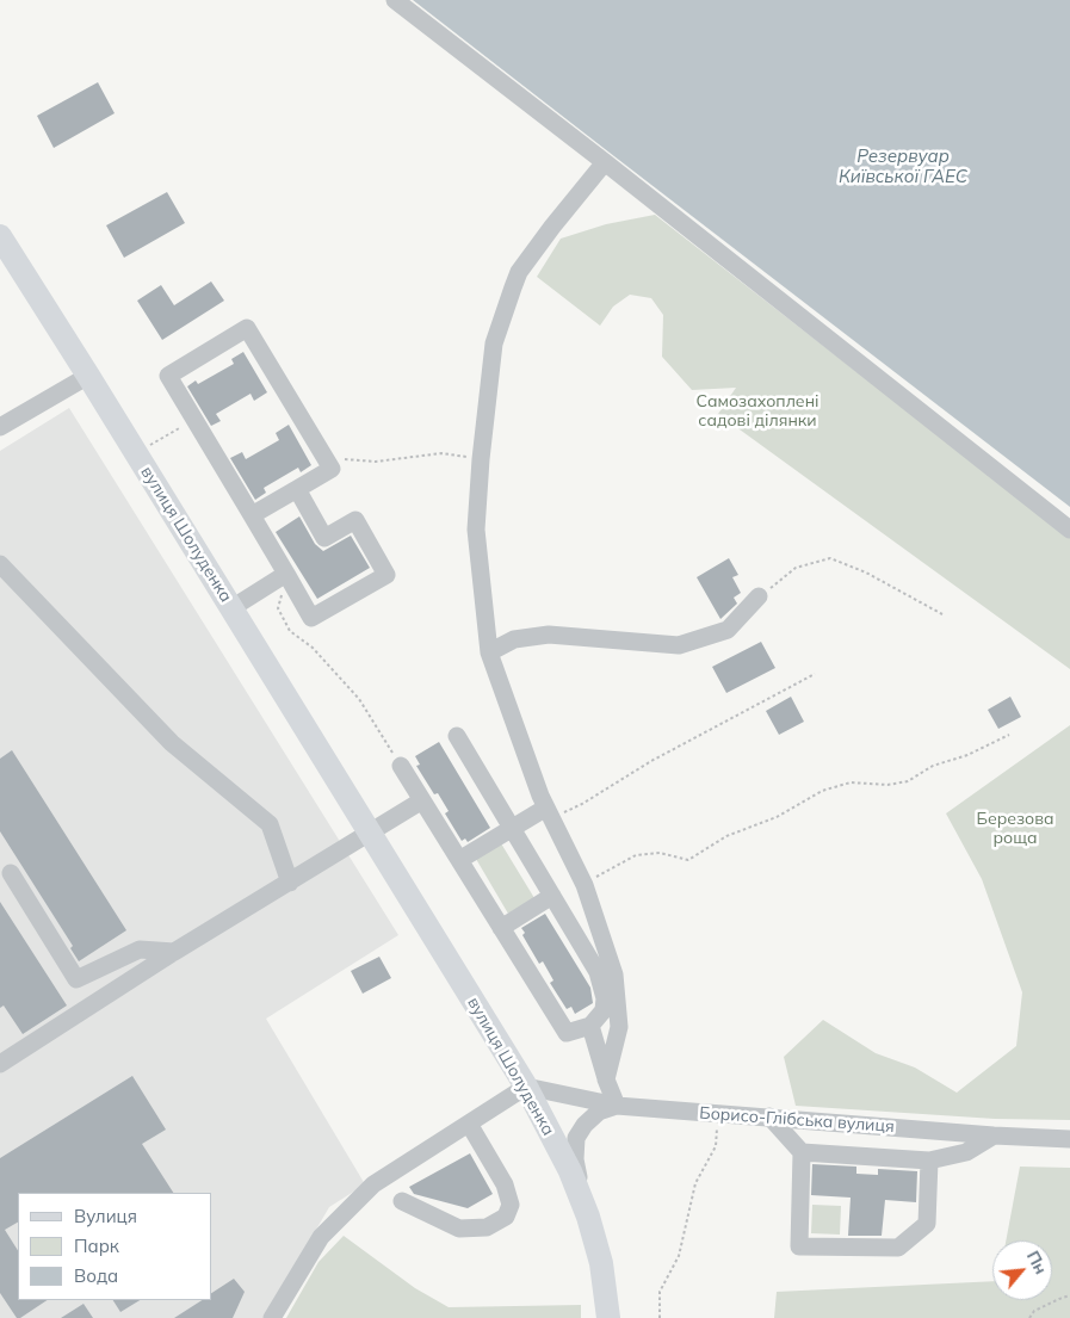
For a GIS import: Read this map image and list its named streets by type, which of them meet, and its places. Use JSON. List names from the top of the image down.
{
  "streets": {
    "main road": ["вулиця Шолуденка"],
    "street": ["Борисо-Глібська вулиця"]
  },
  "crossings": [
    ["вулиця Шолуденка", "Борисо-Глібська вулиця"]
  ],
  "water": ["Резервуар Київської ГАЕС"],
  "parks": ["Самозахоплені садові ділянки", "Березова роща"],
  "legend": ["Вулиця", "Парк", "Вода"],
  "north": "top right"
}
